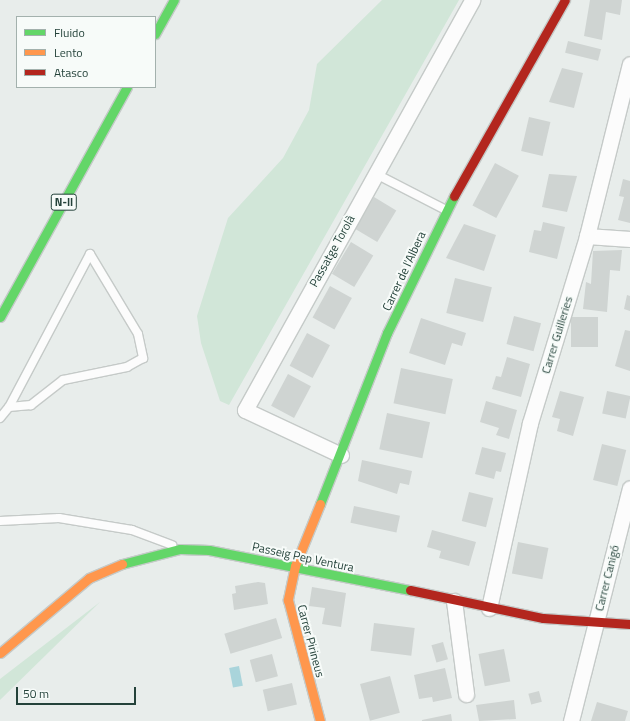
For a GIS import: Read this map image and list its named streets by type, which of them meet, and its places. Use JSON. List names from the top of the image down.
{
  "streets": {
    "main road": [
      "N-II",
      "Carrer de l'Albera",
      "Passeig Pep Ventura",
      "Carrer Pirineus"
    ],
    "street": ["Passatge Torolà", "Carrer Guilleries", "Carrer Canigó"]
  },
  "crossings": [
    ["Passatge Torolà", "Carrer de l'Albera"],
    ["Carrer de l'Albera", "Passeig Pep Ventura"],
    ["Carrer de l'Albera", "Carrer Pirineus"],
    ["Carrer Guilleries", "Passeig Pep Ventura"],
    ["Passeig Pep Ventura", "Carrer Canigó"],
    ["Passeig Pep Ventura", "Carrer Pirineus"]
  ],
  "legend": ["Fluido", "Lento", "Atasco"],
  "scale_bar": "50 m"
}
